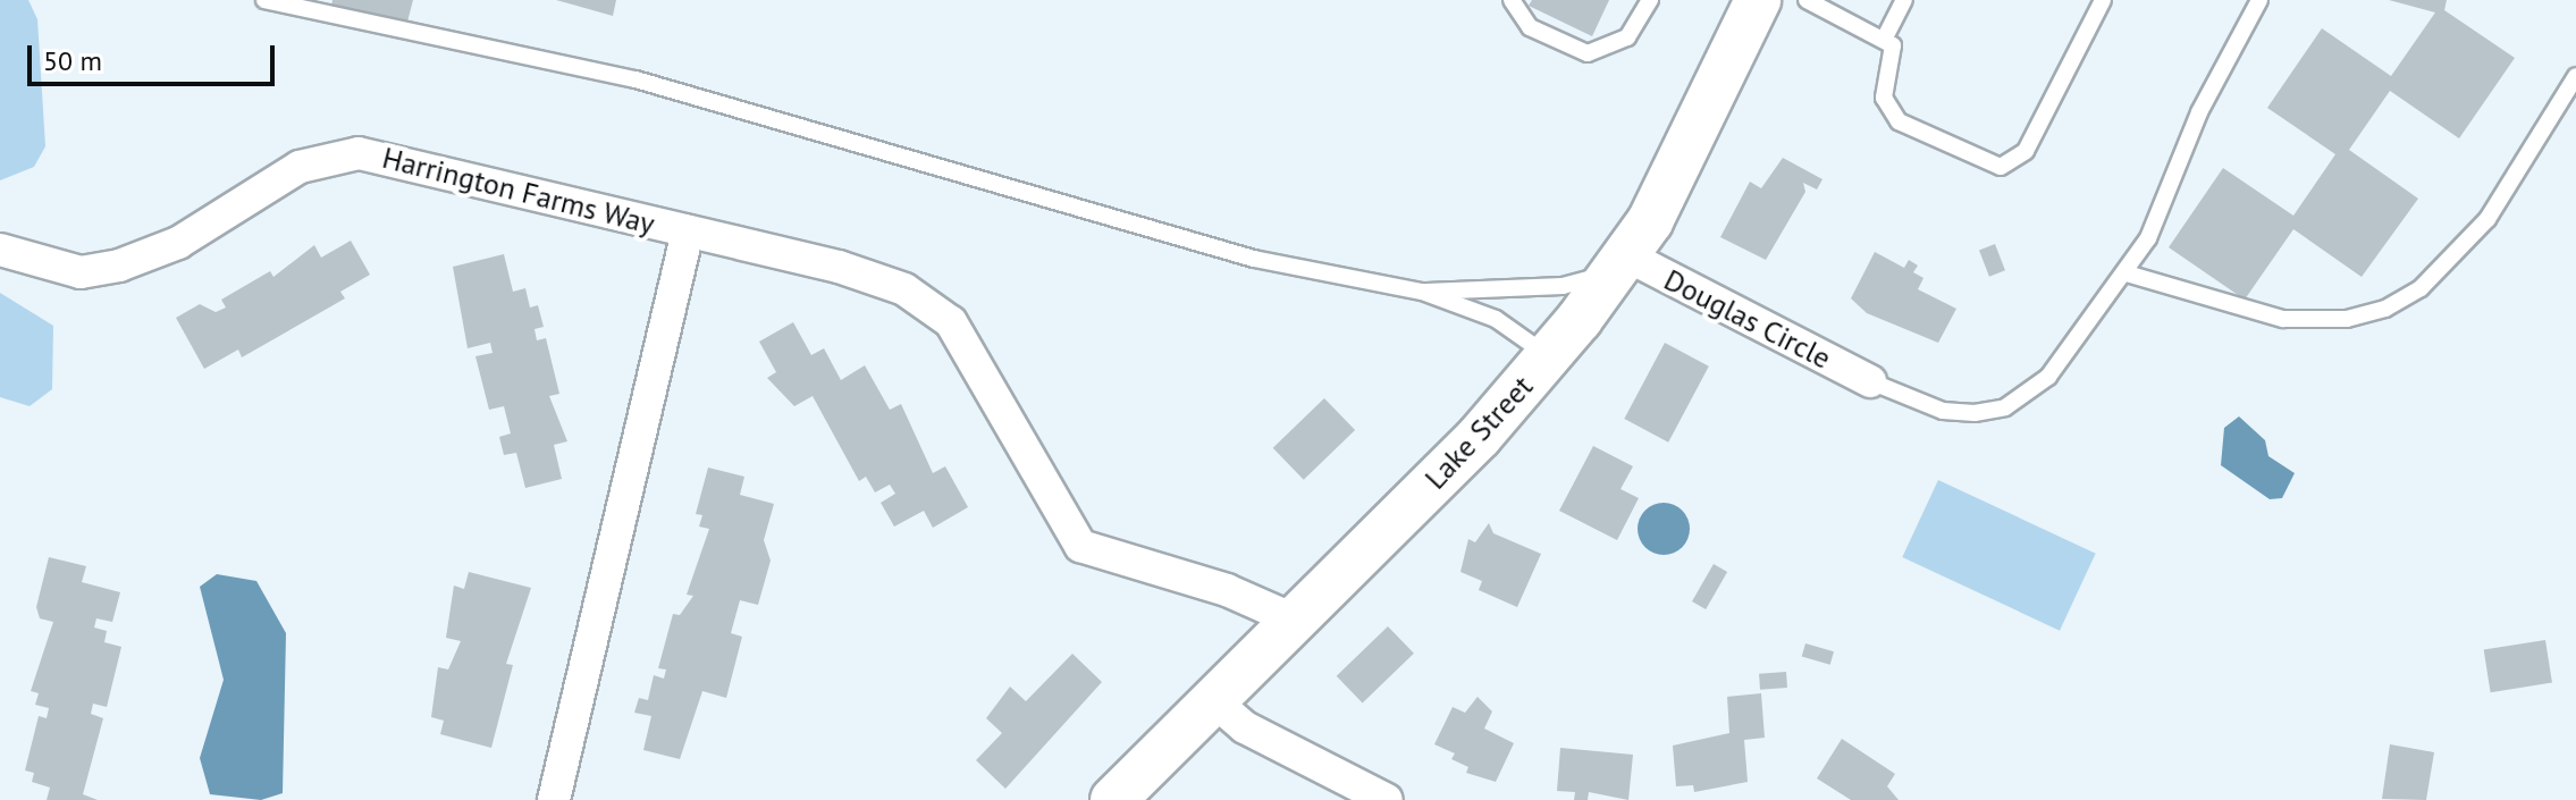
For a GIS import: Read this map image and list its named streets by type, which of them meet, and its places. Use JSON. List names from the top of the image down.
{
  "streets": {
    "street": ["Harrington Farms Way", "Douglas Circle", "Lake Street"]
  },
  "crossings": [
    ["Harrington Farms Way", "Lake Street"],
    ["Douglas Circle", "Lake Street"]
  ],
  "scale_bar": "50 m"
}
